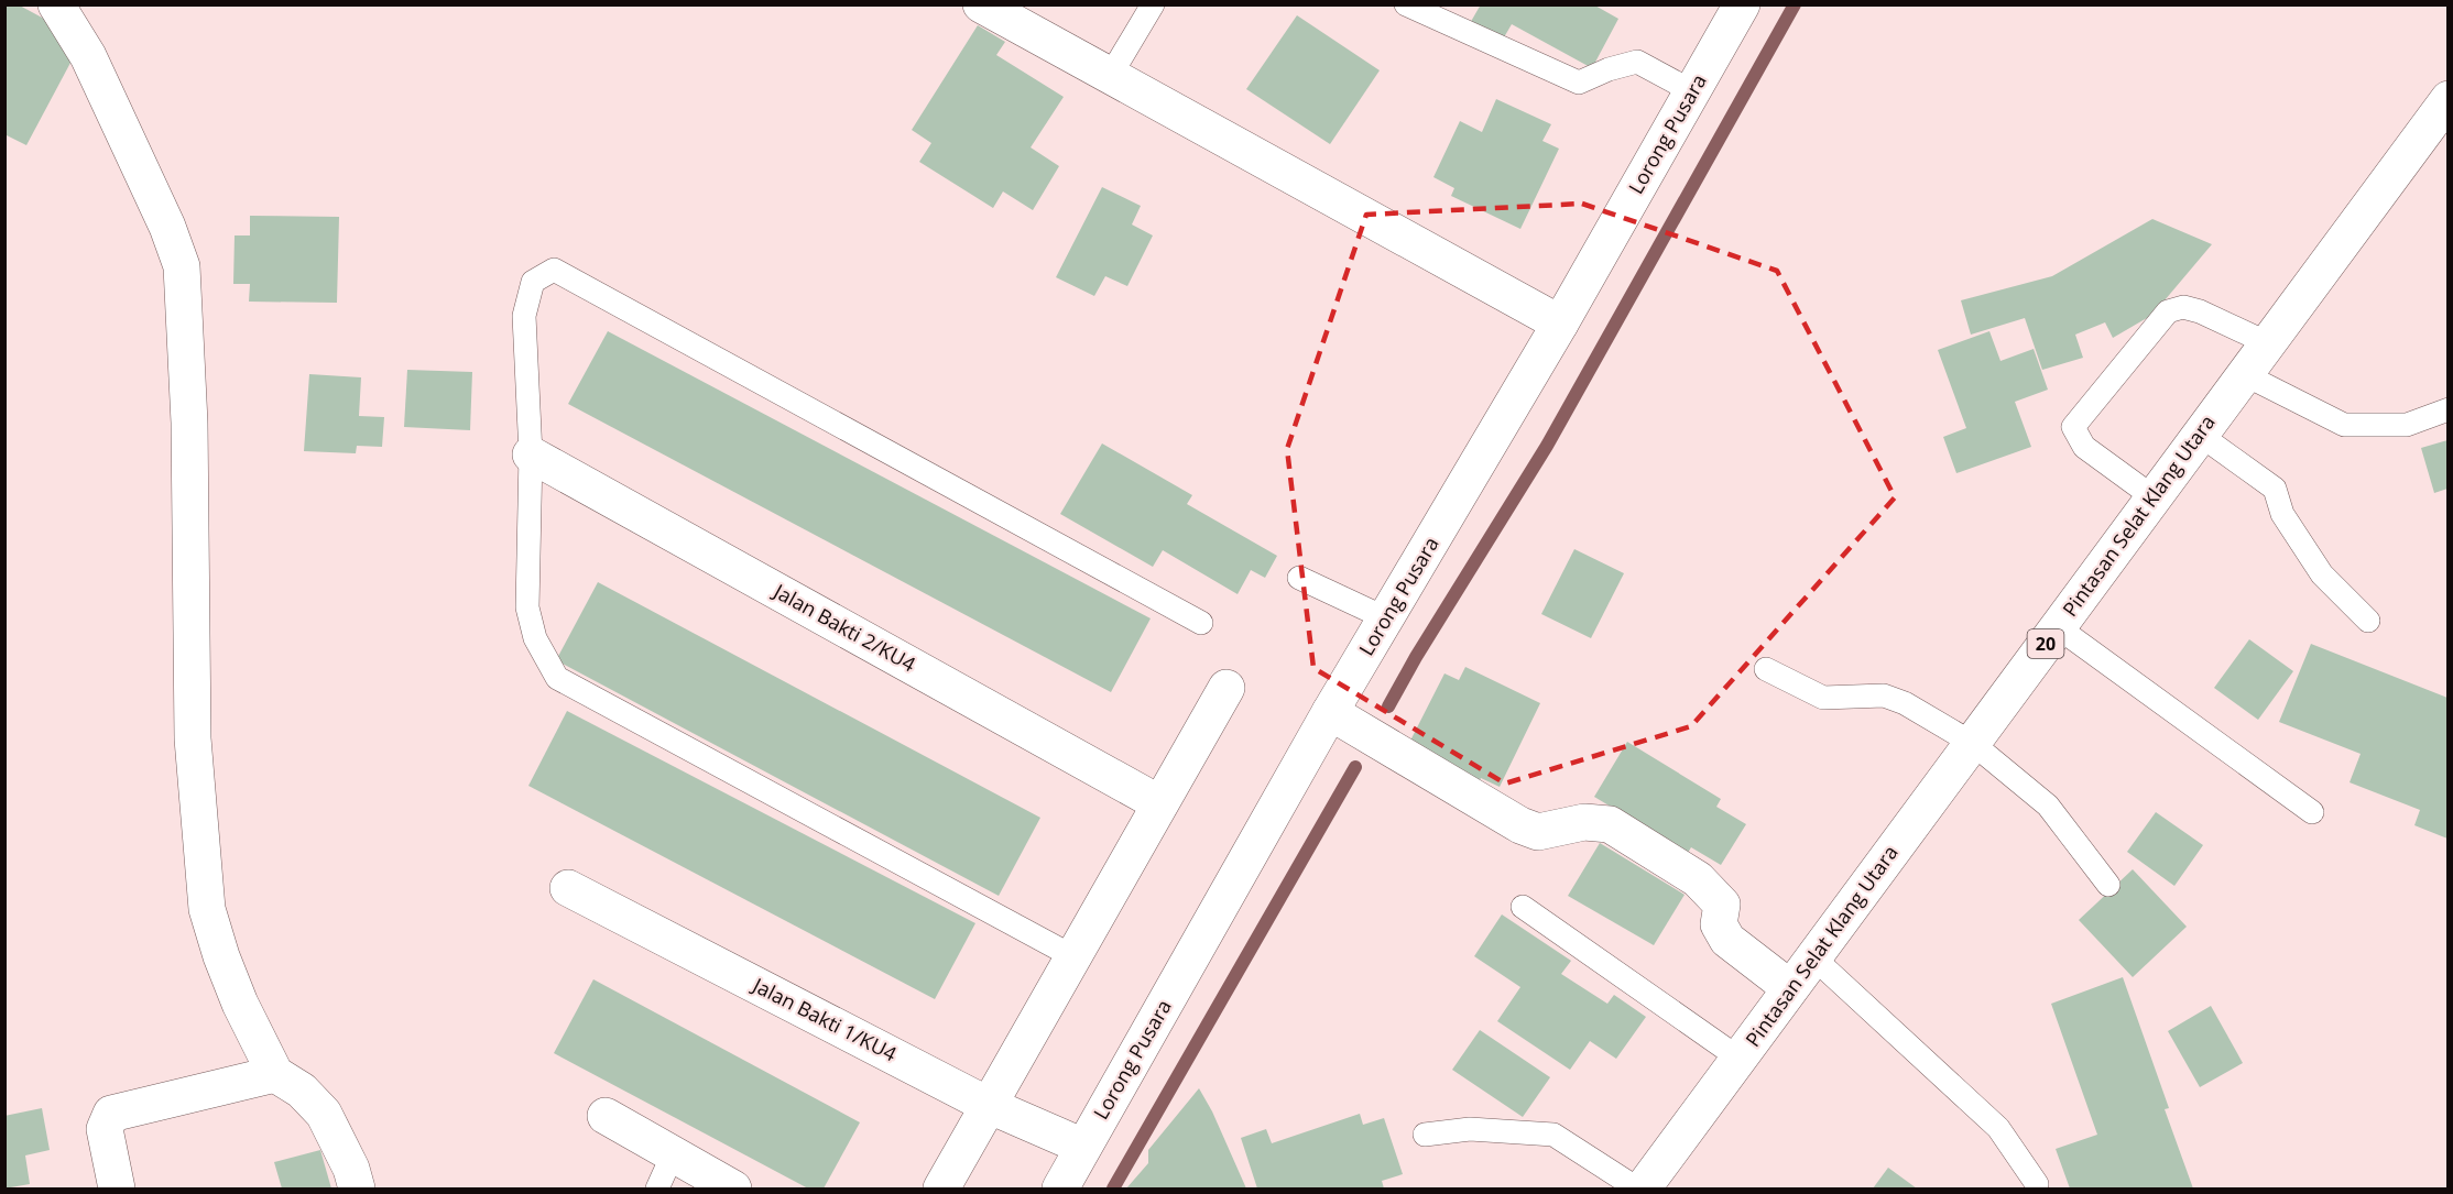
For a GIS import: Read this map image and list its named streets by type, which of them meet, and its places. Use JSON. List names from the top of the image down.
{
  "streets": {
    "main road": [
      "Lorong Pusara",
      "Pintasan Selat Klang Utara",
      "Jalan Bakti 2/KU4",
      "20",
      "Jalan Bakti 1/KU4"
    ]
  },
  "crossings": [
    ["Lorong Pusara", "Jalan Bakti 1/KU4"]
  ]
}
